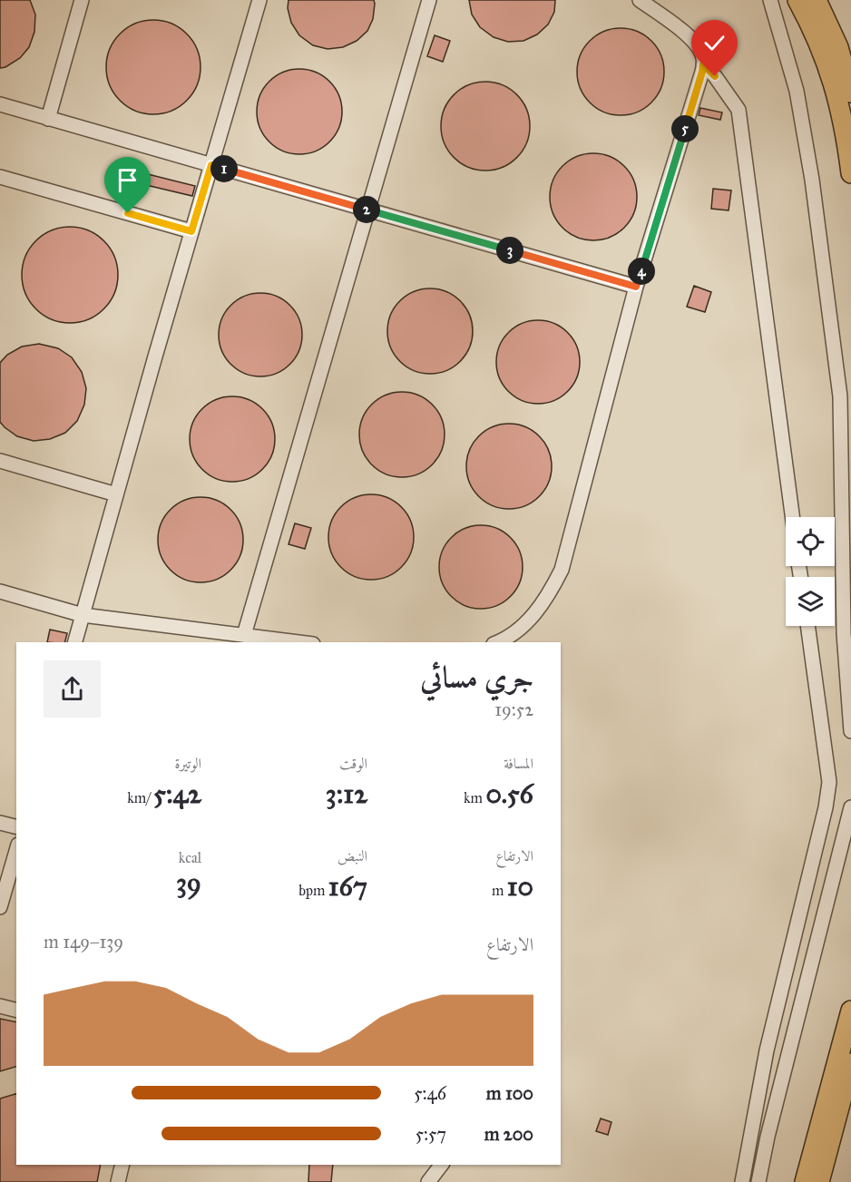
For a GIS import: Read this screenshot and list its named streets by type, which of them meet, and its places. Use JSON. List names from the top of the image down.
{
  "page": {
    "pins": [
      "5",
      "1",
      "2",
      "3",
      "4"
    ],
    "heading": ["جري مسائي", "19:52"],
    "stats": [
      ["المسافة", "0.56 km"],
      ["الوقت", "3:12"],
      ["الوتيرة", "5:42 /km"],
      ["الارتفاع", "10 m"],
      ["النبض", "167 bpm"],
      ["kcal", "39"]
    ],
    "chart": ["الارتفاع", "139–149 m"],
    "list": [
      {
        "name": "100 m",
        "note": "5:46"
      },
      {
        "name": "200 m",
        "note": "5:57"
      }
    ]
  }
}
